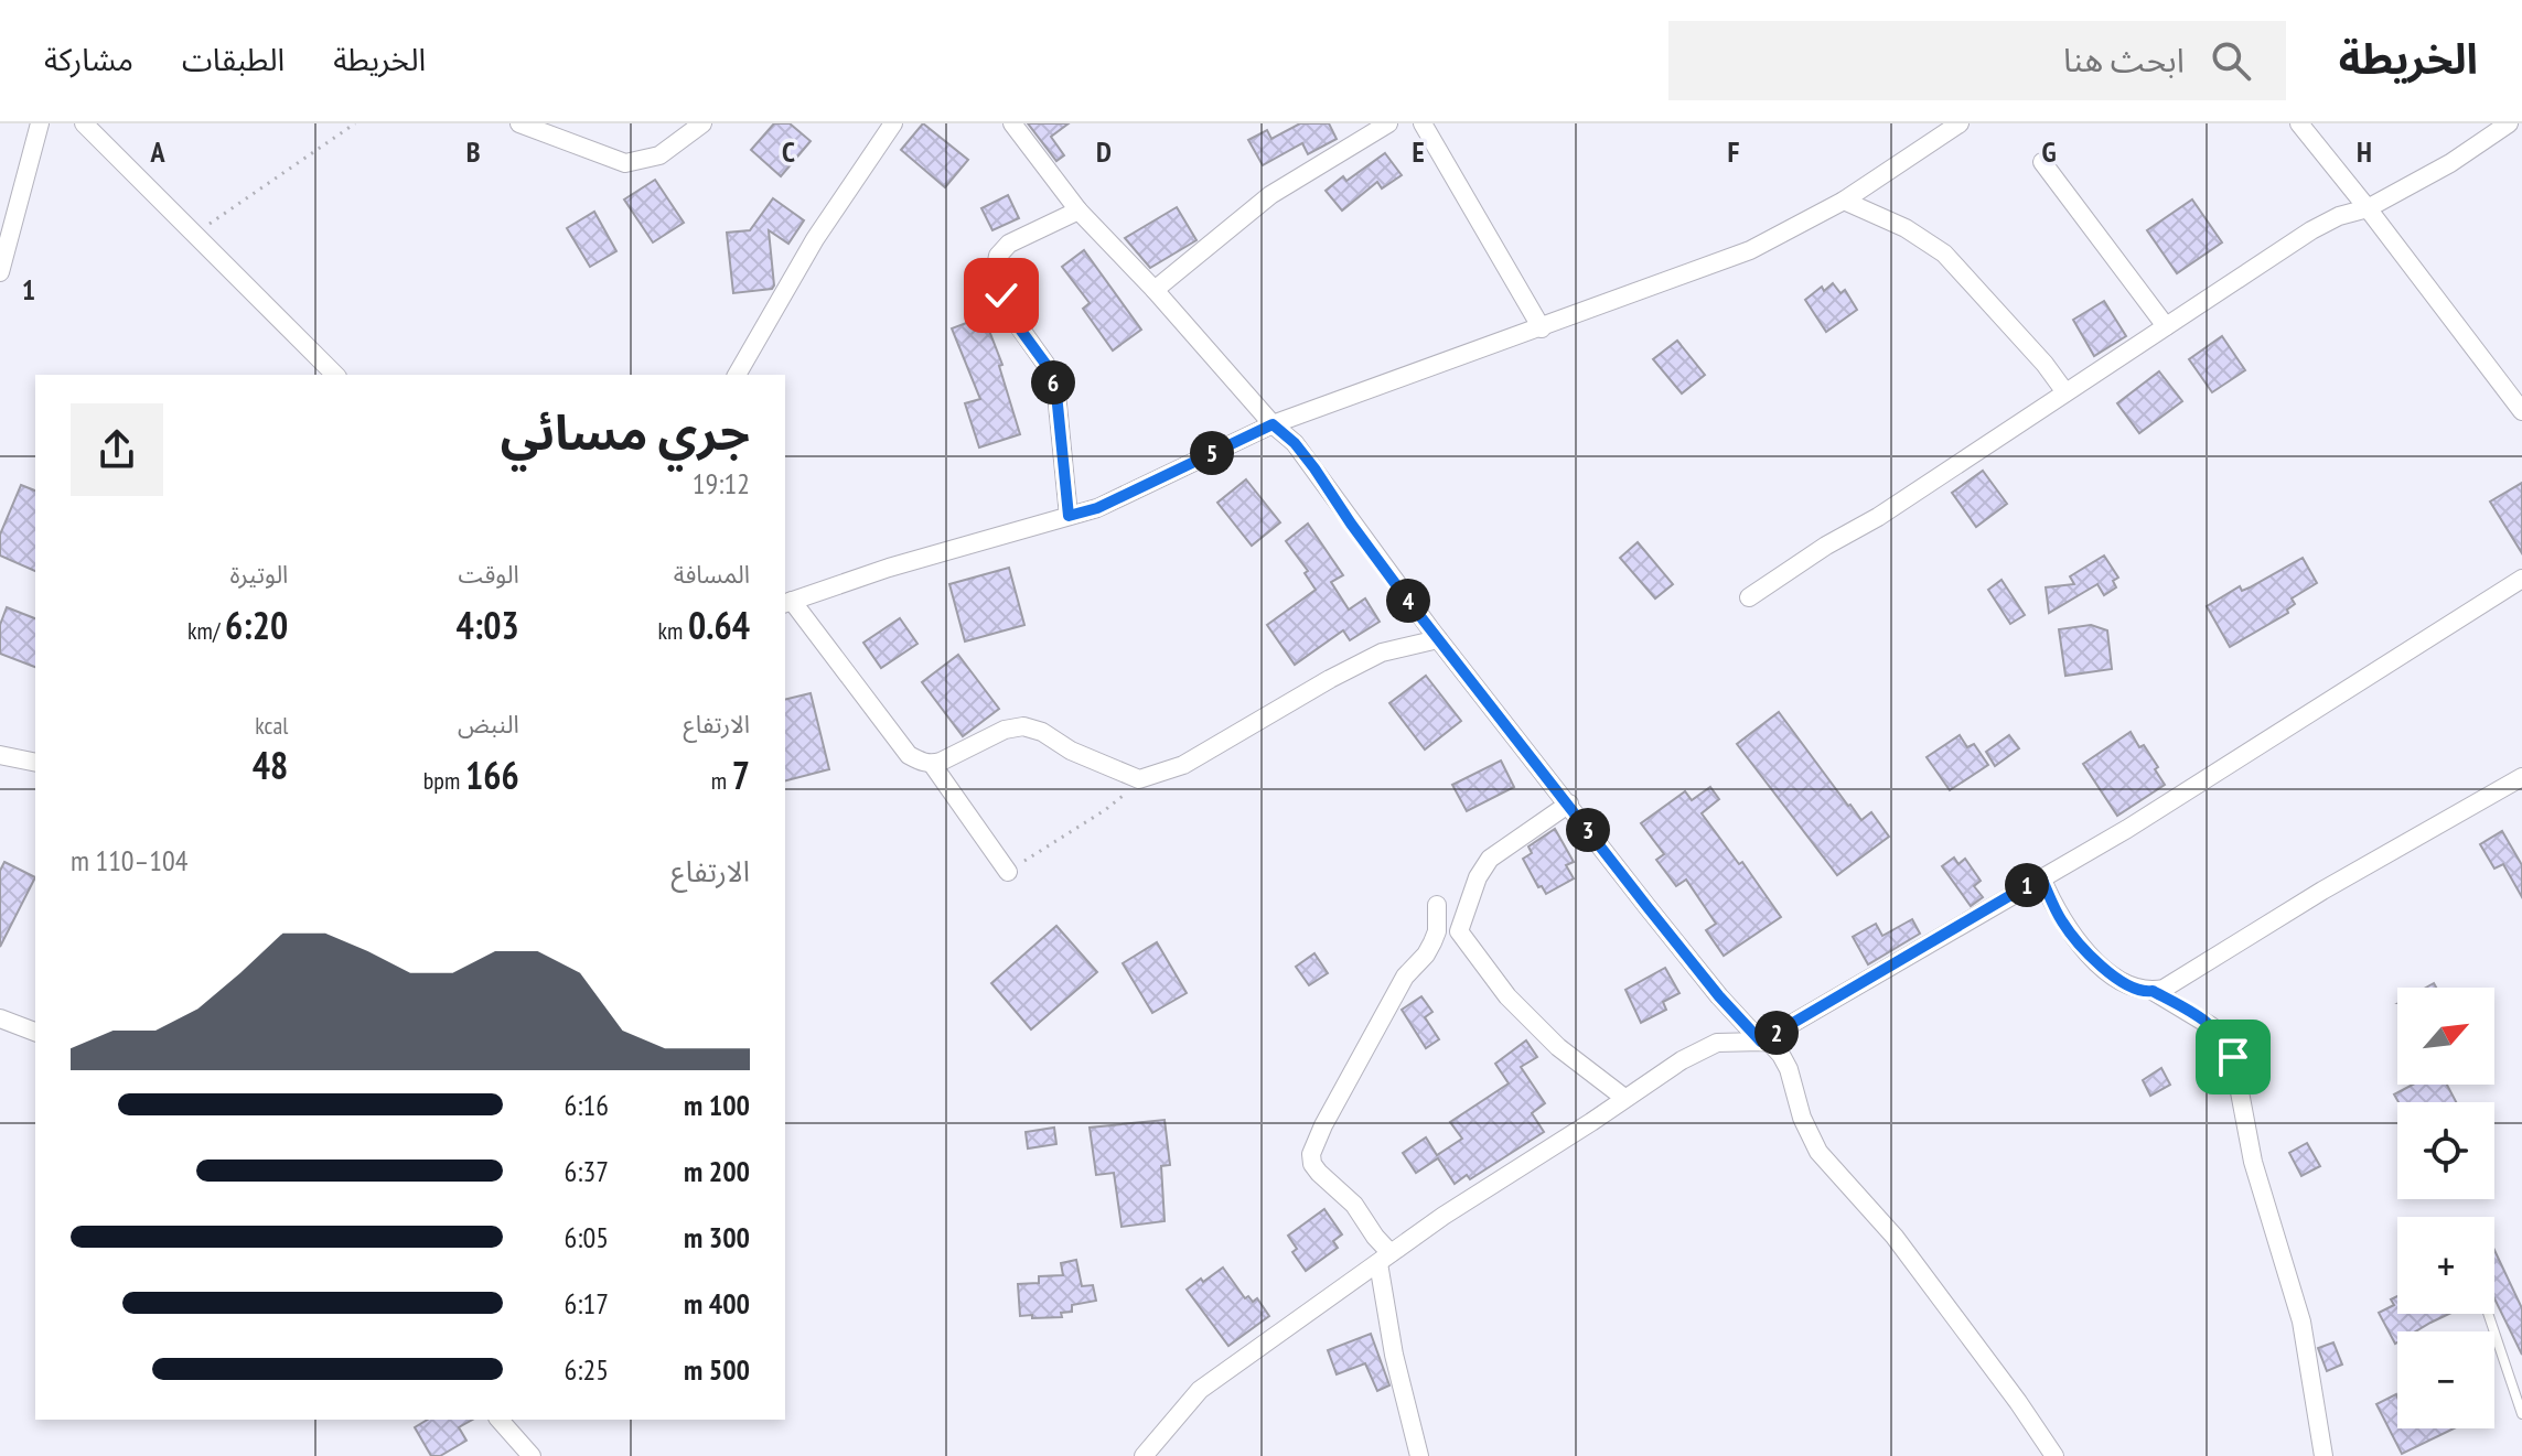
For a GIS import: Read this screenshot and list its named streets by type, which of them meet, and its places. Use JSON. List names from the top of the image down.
{
  "north": "top right",
  "page": {
    "header": "الخريطة",
    "search": "ابحث هنا",
    "nav": ["الخريطة", "الطبقات", "مشاركة"],
    "pins": [
      "6",
      "5",
      "4",
      "3",
      "1",
      "2"
    ],
    "heading": ["جري مسائي", "19:12"],
    "stats": [
      ["المسافة", "0.64 km"],
      ["الوقت", "4:03"],
      ["الوتيرة", "6:20 /km"],
      ["الارتفاع", "7 m"],
      ["النبض", "166 bpm"],
      ["kcal", "48"]
    ],
    "chart": ["الارتفاع", "104–110 m"],
    "map_buttons": ["+", "−"],
    "list": [
      {
        "name": "100 m",
        "note": "6:16"
      },
      {
        "name": "200 m",
        "note": "6:37"
      },
      {
        "name": "300 m",
        "note": "6:05"
      },
      {
        "name": "400 m",
        "note": "6:17"
      },
      {
        "name": "500 m",
        "note": "6:25"
      }
    ]
  },
  "grid": {
    "columns": [
      "A",
      "B",
      "C",
      "D",
      "E",
      "F",
      "G",
      "H"
    ],
    "rows": ["1"]
  }
}
